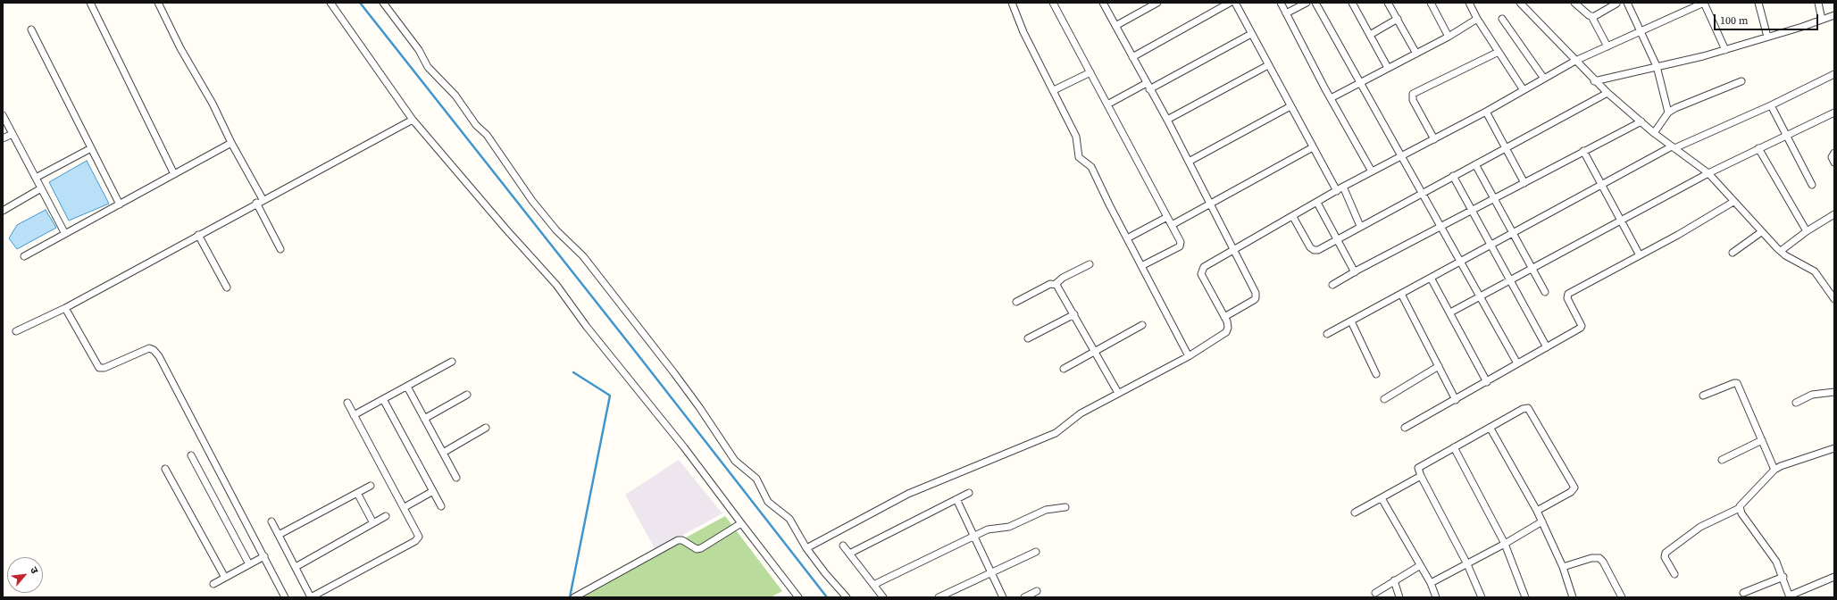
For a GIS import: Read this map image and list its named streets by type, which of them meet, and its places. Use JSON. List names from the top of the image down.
{
  "scale_bar": "100 m",
  "north": "top right"
}
